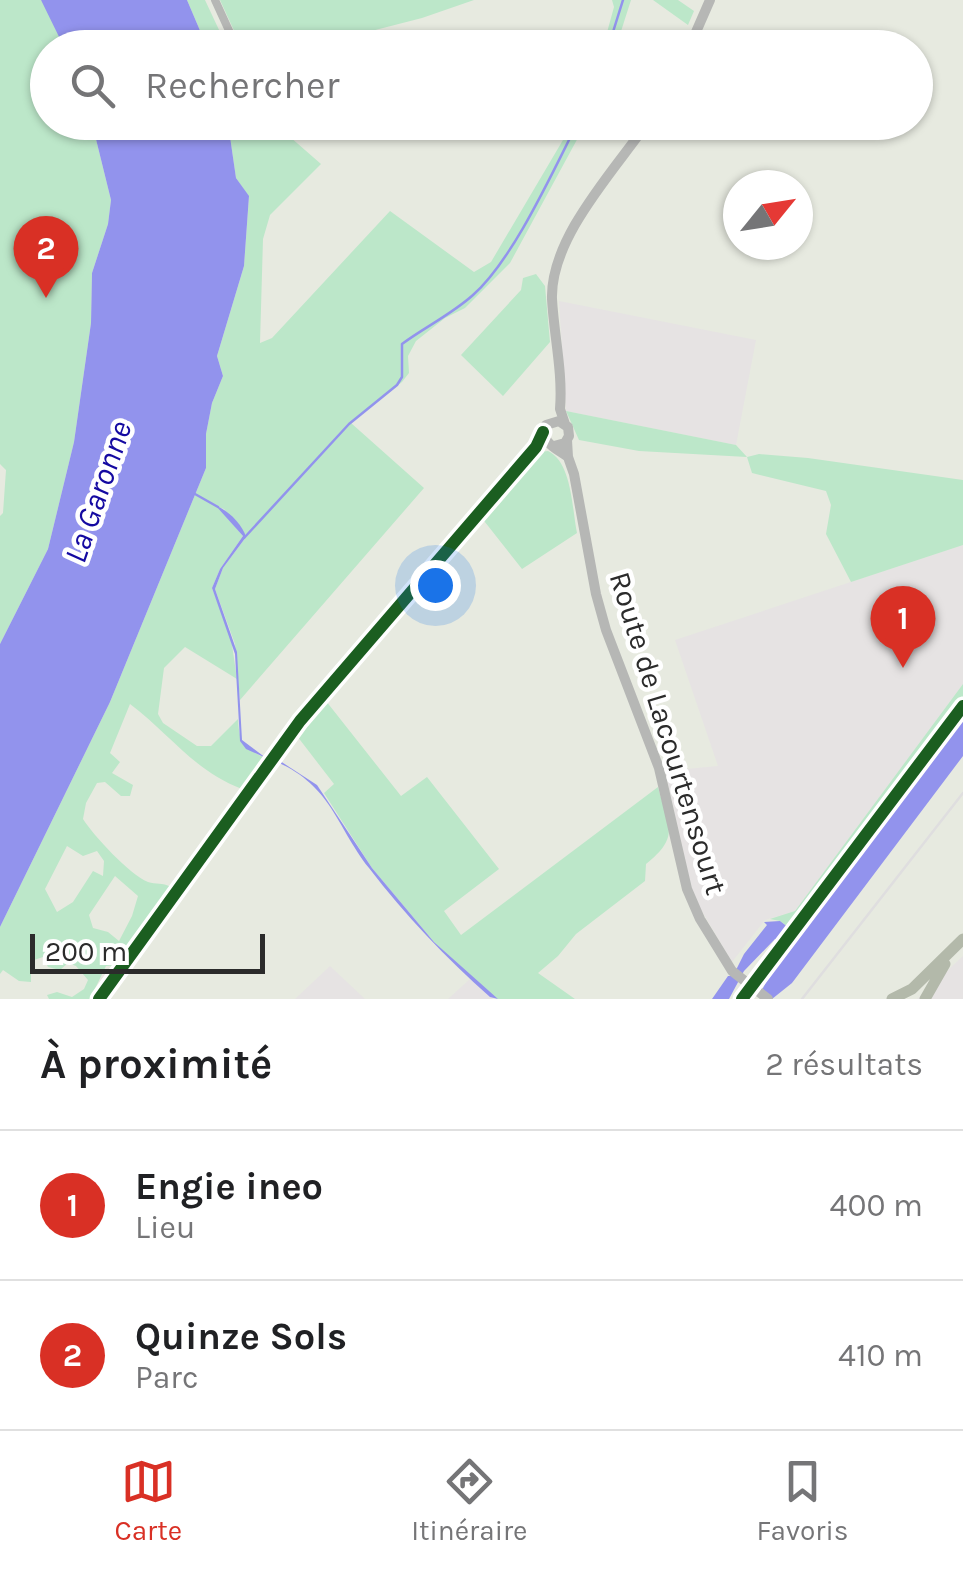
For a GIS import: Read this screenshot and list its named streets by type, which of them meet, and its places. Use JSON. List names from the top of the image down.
{
  "streets": {
    "main road": ["Route de Lacourtensourt"]
  },
  "water": ["La Garonne"],
  "scale_bar": "200 m",
  "north": "top right",
  "page": {
    "search": "Rechercher",
    "pins": ["2", "1"],
    "scale": "200 m",
    "heading": ["À proximité", "2 résultats"],
    "list": [
      {
        "mark": "1",
        "name": "Engie ineo",
        "note": "Lieu",
        "value": "400 m"
      },
      {
        "mark": "2",
        "name": "Quinze Sols",
        "note": "Parc",
        "value": "410 m"
      }
    ],
    "nav": ["Carte", "Itinéraire", "Favoris"]
  }
}
